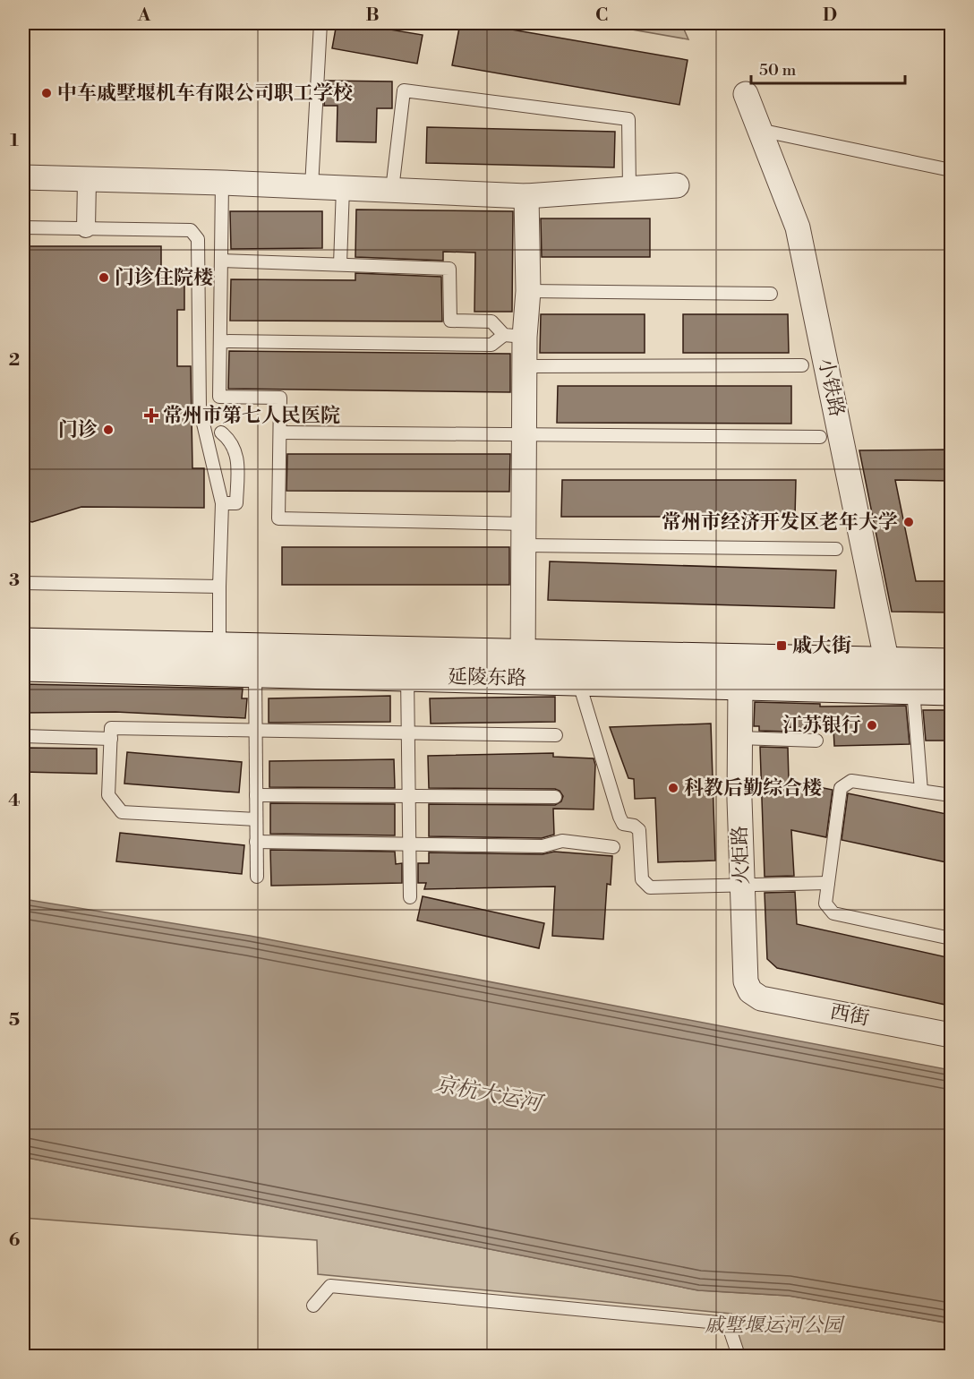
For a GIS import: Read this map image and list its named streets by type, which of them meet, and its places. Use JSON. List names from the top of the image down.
{
  "streets": {
    "main road": ["延陵东路"],
    "street": ["小铁路", "火炬路", "西街"]
  },
  "crossings": [
    ["小铁路", "延陵东路"],
    ["延陵东路", "火炬路"],
    ["火炬路", "西街"]
  ],
  "water": ["京杭大运河"],
  "parks": ["戚墅堰运河公园"],
  "places": {
    "other": [
      "中车戚墅堰机车有限公司职工学校",
      "门诊住院楼",
      "门诊",
      "常州市经济开发区老年大学",
      "江苏银行",
      "科教后勤综合楼"
    ],
    "health": ["常州市第七人民医院"],
    "transit": ["戚大街"]
  },
  "scale_bar": "50 m",
  "grid": {
    "columns": [
      "A",
      "B",
      "C",
      "D"
    ],
    "rows": [
      "1",
      "2",
      "3",
      "4",
      "5",
      "6"
    ]
  }
}
